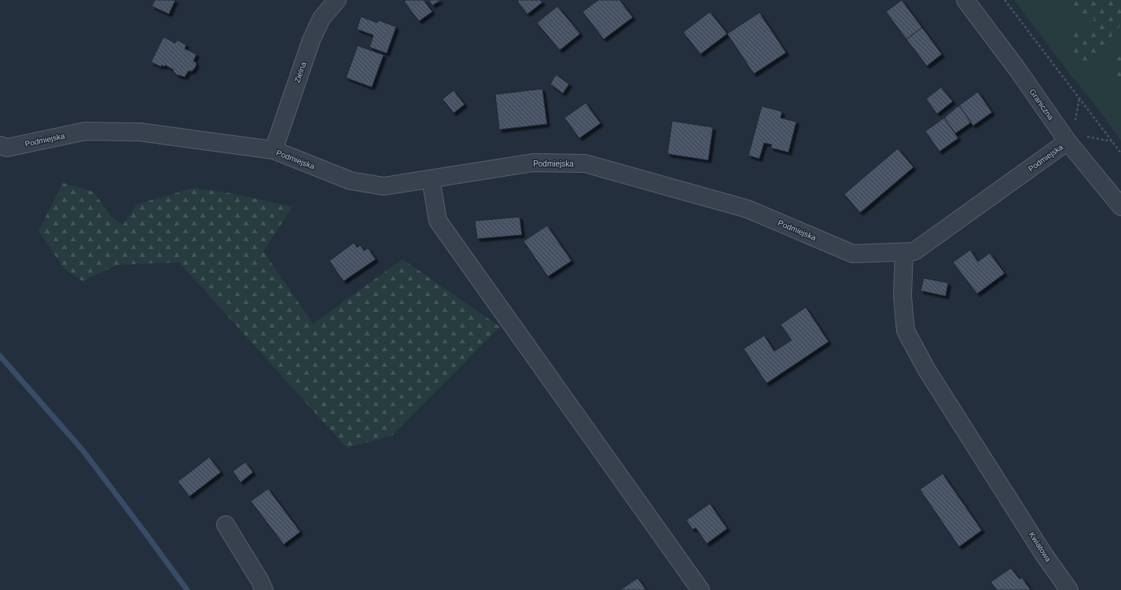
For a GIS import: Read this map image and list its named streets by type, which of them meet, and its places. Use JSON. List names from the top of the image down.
{
  "streets": {
    "street": [
      "Zielna",
      "Graniczna",
      "Podmiejska",
      "Kwiatowa"
    ]
  },
  "crossings": [
    ["Zielna", "Podmiejska"],
    ["Graniczna", "Podmiejska"],
    ["Podmiejska", "Kwiatowa"]
  ]
}
